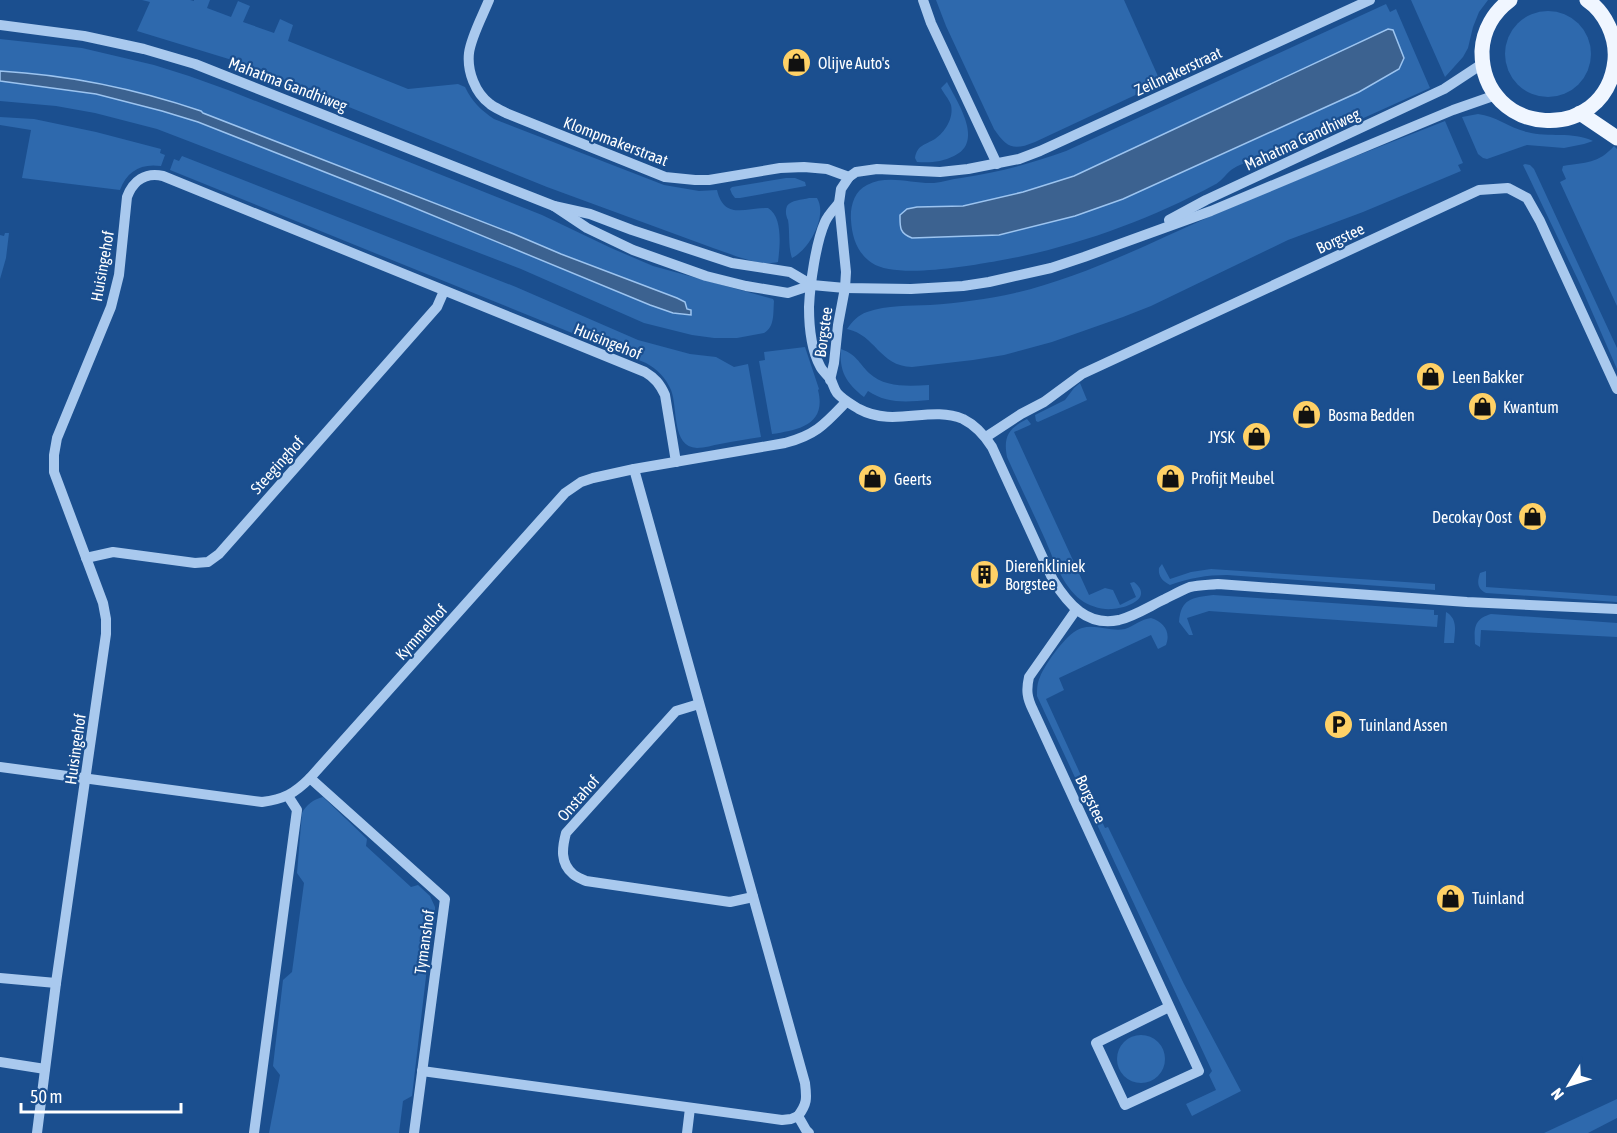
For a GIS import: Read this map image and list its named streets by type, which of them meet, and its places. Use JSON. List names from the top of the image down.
{
  "streets": {
    "street": [
      "Zeilmakerstraat",
      "Mahatma Gandhiweg",
      "Klompmakerstraat",
      "Borgstee",
      "Huisingehof",
      "Steeginghof",
      "Kymmelhof",
      "Onstahof",
      "Tymanshof"
    ]
  },
  "crossings": [
    ["Zeilmakerstraat", "Klompmakerstraat"],
    ["Mahatma Gandhiweg", "Borgstee"],
    ["Borgstee", "Kymmelhof"],
    ["Huisingehof", "Steeginghof"],
    ["Huisingehof", "Kymmelhof"],
    ["Kymmelhof", "Tymanshof"]
  ],
  "places": {
    "shop": [
      "Olijve Auto's",
      "Leen Bakker",
      "Kwantum",
      "Bosma Bedden",
      "JYSK",
      "Profijt Meubel",
      "Geerts",
      "Decokay Oost",
      "Tuinland"
    ],
    "building": ["Dierenkliniek Borgstee"],
    "parking": ["Tuinland Assen"]
  },
  "scale_bar": "50 m",
  "north": "bottom left"
}
